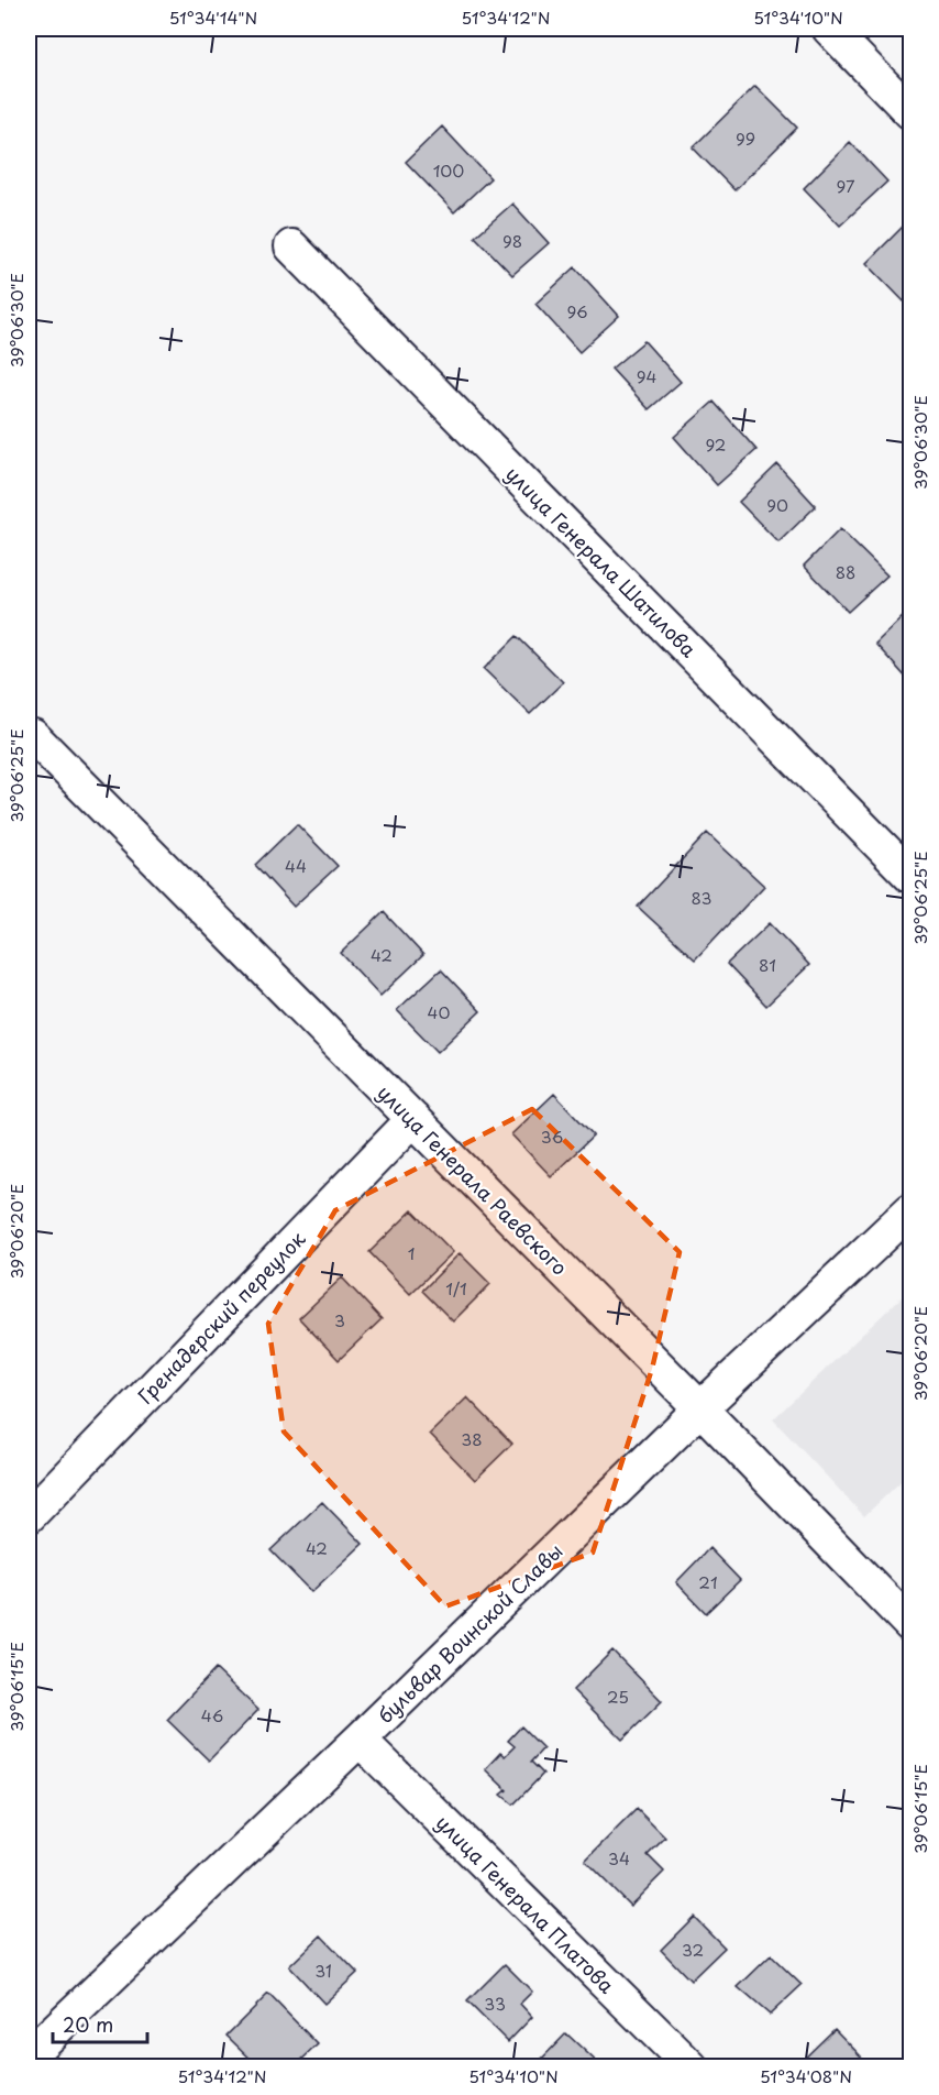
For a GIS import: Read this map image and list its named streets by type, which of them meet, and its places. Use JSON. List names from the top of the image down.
{
  "streets": {
    "street": [
      "улица Генерала Шатилова",
      "улица Генерала Раевского",
      "Гренадерский переулок",
      "бульвар Воинской Славы",
      "улица Генерала Платова"
    ]
  },
  "crossings": [
    ["улица Генерала Раевского", "Гренадерский переулок"],
    ["улица Генерала Раевского", "бульвар Воинской Славы"],
    ["бульвар Воинской Славы", "улица Генерала Платова"]
  ],
  "house_numbers": [
    "99",
    "100",
    "97",
    "98",
    "96",
    "94",
    "92",
    "90",
    "88",
    "44",
    "83",
    "42",
    "81",
    "40",
    "36",
    "1",
    "1/1",
    "3",
    "38",
    "42",
    "21",
    "25",
    "46",
    "34",
    "32",
    "31",
    "33"
  ],
  "scale_bar": "20 m",
  "coordinates": [
    "51°34'14\"N",
    "51°34'12\"N",
    "51°34'10\"N",
    "39°06'30\"E",
    "39°06'25\"E",
    "39°06'20\"E",
    "39°06'15\"E",
    "51°34'08\"N"
  ]
}
